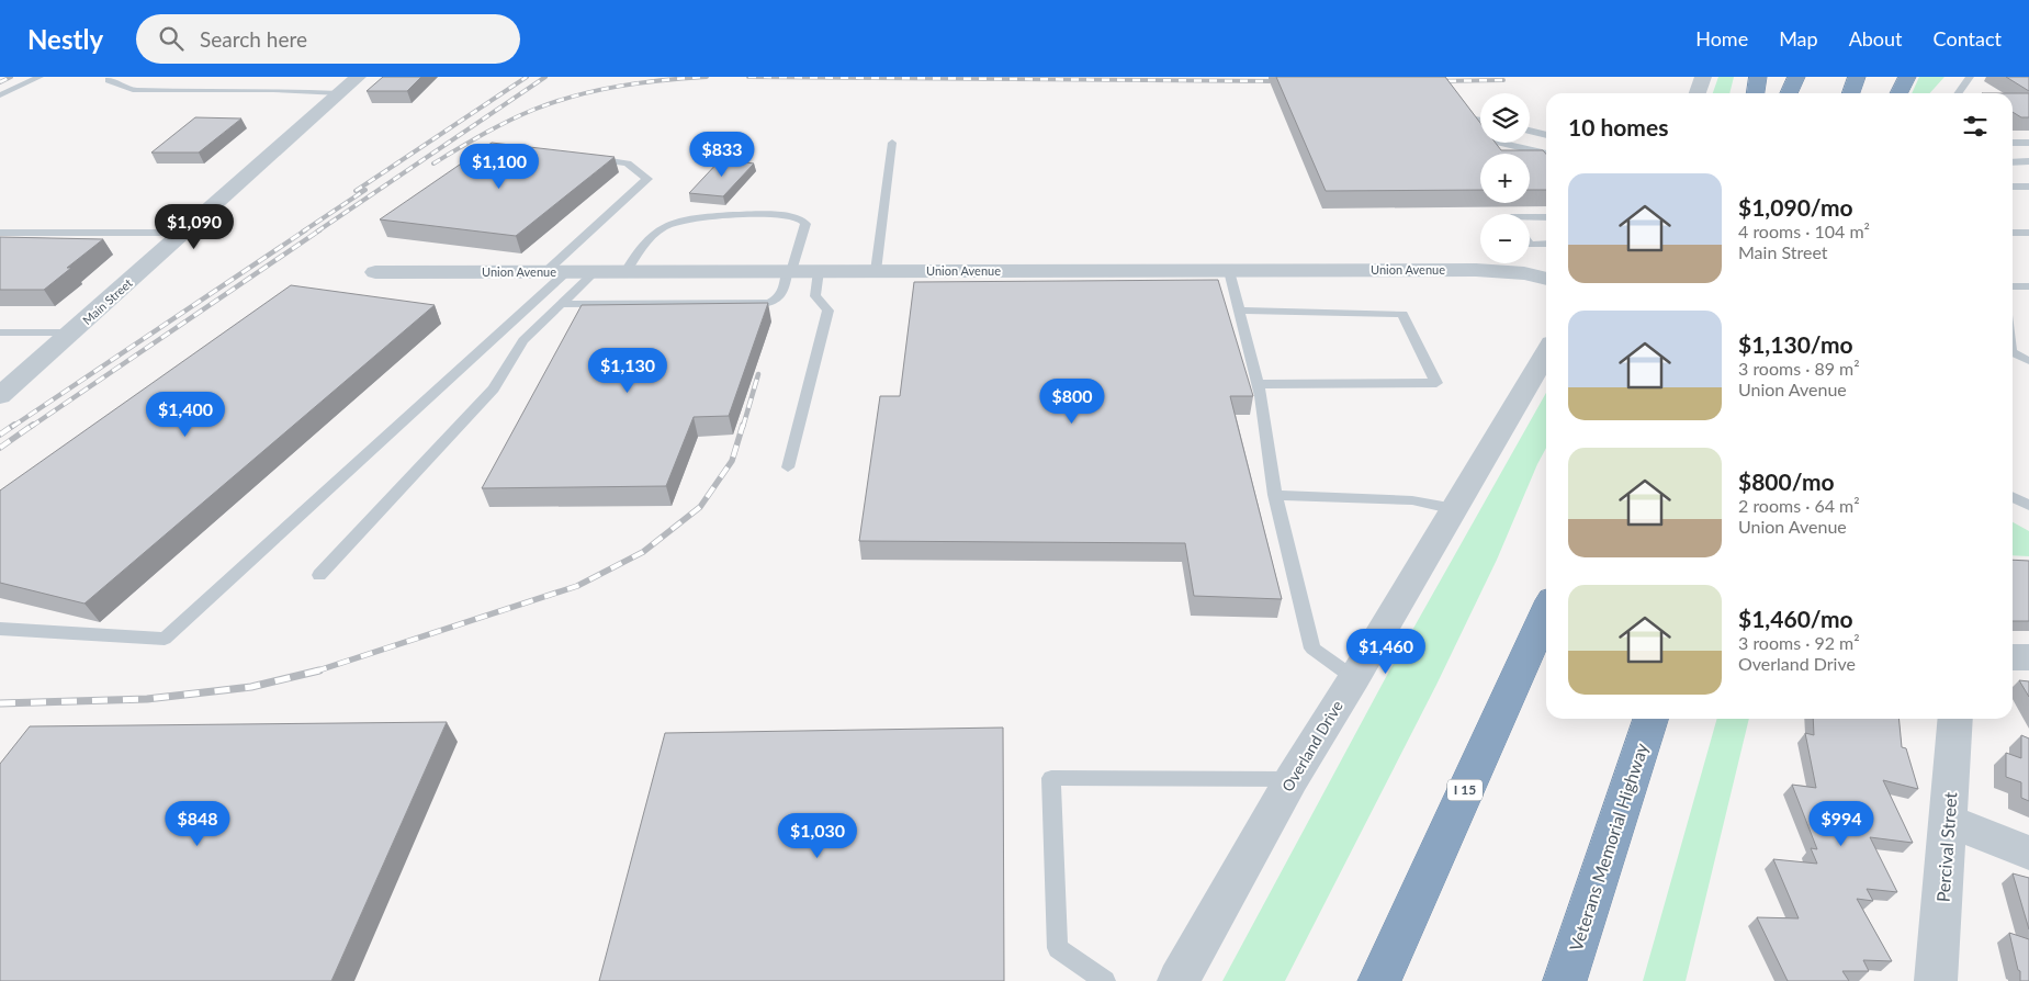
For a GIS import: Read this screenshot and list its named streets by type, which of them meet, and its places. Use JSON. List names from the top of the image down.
{
  "streets": {
    "highway": ["I 15", "Veterans Memorial Highway"],
    "street": [
      "Union Avenue",
      "Main Street",
      "Overland Drive",
      "Percival Street"
    ]
  },
  "page": {
    "header": "Nestly",
    "search": "Search here",
    "nav": [
      "Home",
      "Map",
      "About",
      "Contact"
    ],
    "map_buttons": ["+", "−"],
    "heading": "10 homes",
    "price": [
      "$833",
      "$1,100",
      "$1,090",
      "$1,130",
      "$800",
      "$1,400",
      "$1,460",
      "$848",
      "$994",
      "$1,030"
    ],
    "list": [
      {
        "name": "$1,090/mo",
        "note": "4 rooms · 104 m² · Main Street"
      },
      {
        "name": "$1,130/mo",
        "note": "3 rooms · 89 m² · Union Avenue"
      },
      {
        "name": "$800/mo",
        "note": "2 rooms · 64 m² · Union Avenue"
      },
      {
        "name": "$1,460/mo",
        "note": "3 rooms · 92 m² · Overland Drive"
      }
    ]
  }
}
